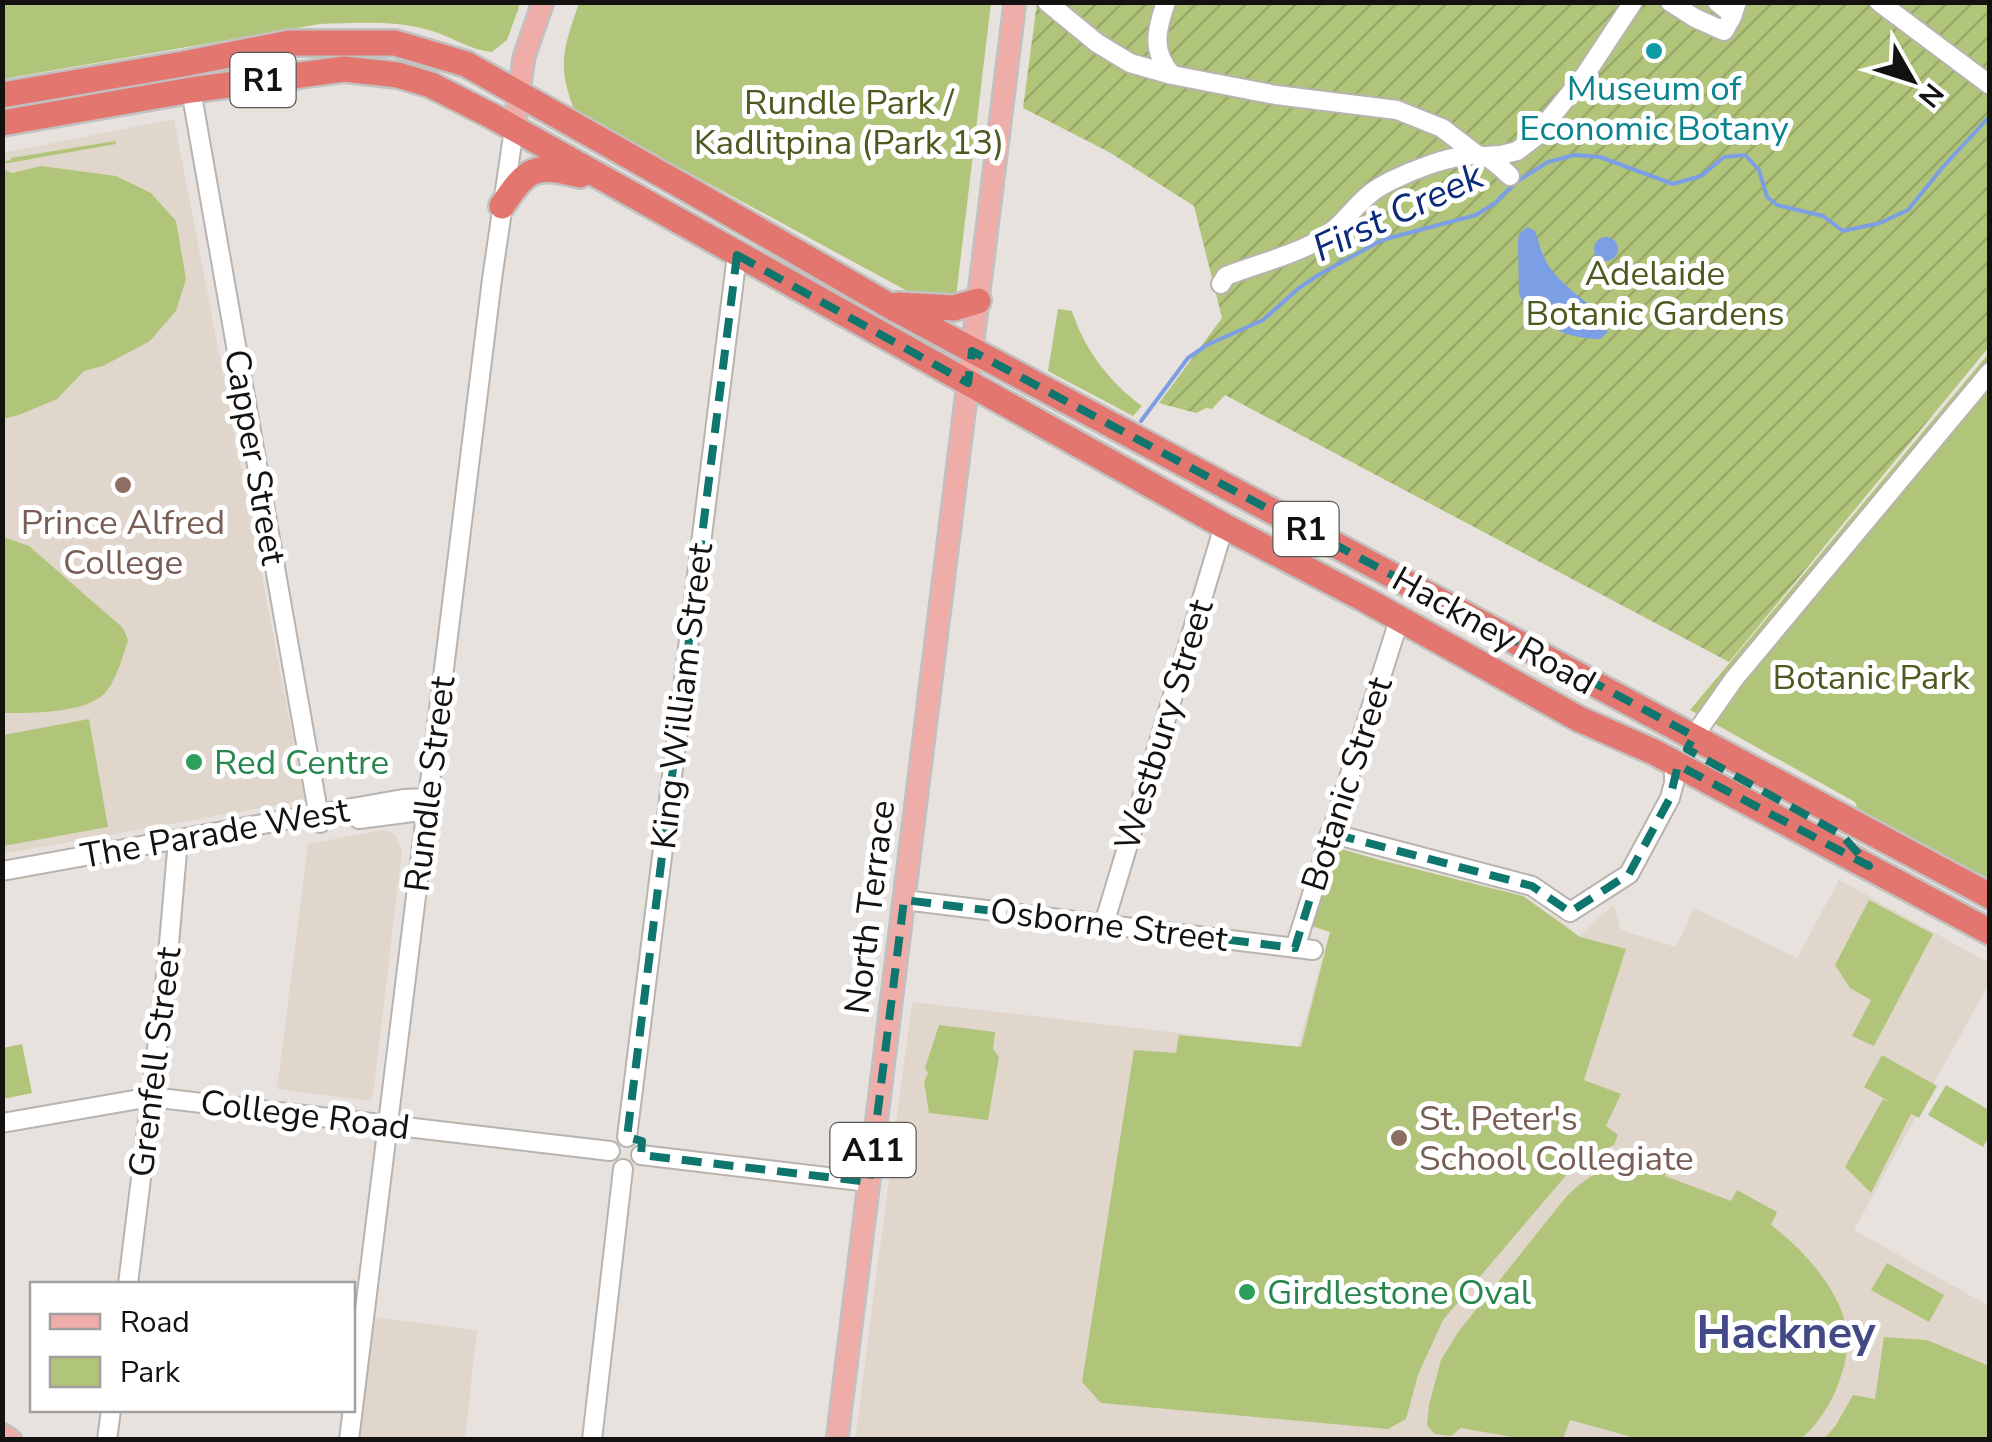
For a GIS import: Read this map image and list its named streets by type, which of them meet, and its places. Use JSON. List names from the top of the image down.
{
  "streets": {
    "highway": ["R1", "Hackney Road"],
    "main road": ["North Terrace", "A11"],
    "street": [
      "Capper Street",
      "King William Street",
      "Westbury Street",
      "Rundle Street",
      "Botanic Street",
      "The Parade West",
      "Osborne Street",
      "Grenfell Street",
      "College Road"
    ]
  },
  "crossings": [
    ["R1", "Capper Street"],
    ["R1", "Hackney Road"],
    ["R1", "King William Street"],
    ["R1", "Rundle Street"],
    ["R1", "North Terrace"],
    ["R1", "A11"],
    ["Capper Street", "The Parade West"],
    ["Hackney Road", "Westbury Street"],
    ["Hackney Road", "Botanic Street"],
    ["Hackney Road", "North Terrace"],
    ["Hackney Road", "A11"],
    ["King William Street", "College Road"],
    ["Westbury Street", "Osborne Street"],
    ["Rundle Street", "The Parade West"],
    ["Rundle Street", "College Road"],
    ["Botanic Street", "Osborne Street"],
    ["The Parade West", "Grenfell Street"],
    ["North Terrace", "Osborne Street"],
    ["North Terrace", "A11"],
    ["Grenfell Street", "College Road"]
  ],
  "districts": ["Hackney"],
  "water": ["First Creek"],
  "parks": ["Rundle Park / Kadlitpina (Park 13)", "Adelaide Botanic Gardens", "Botanic Park"],
  "places": [
    "Museum of Economic Botany",
    "Prince Alfred College",
    "Red Centre",
    "St. Peter's School Collegiate",
    "Girdlestone Oval"
  ],
  "legend": ["Road", "Park"],
  "north": "bottom right"
}
